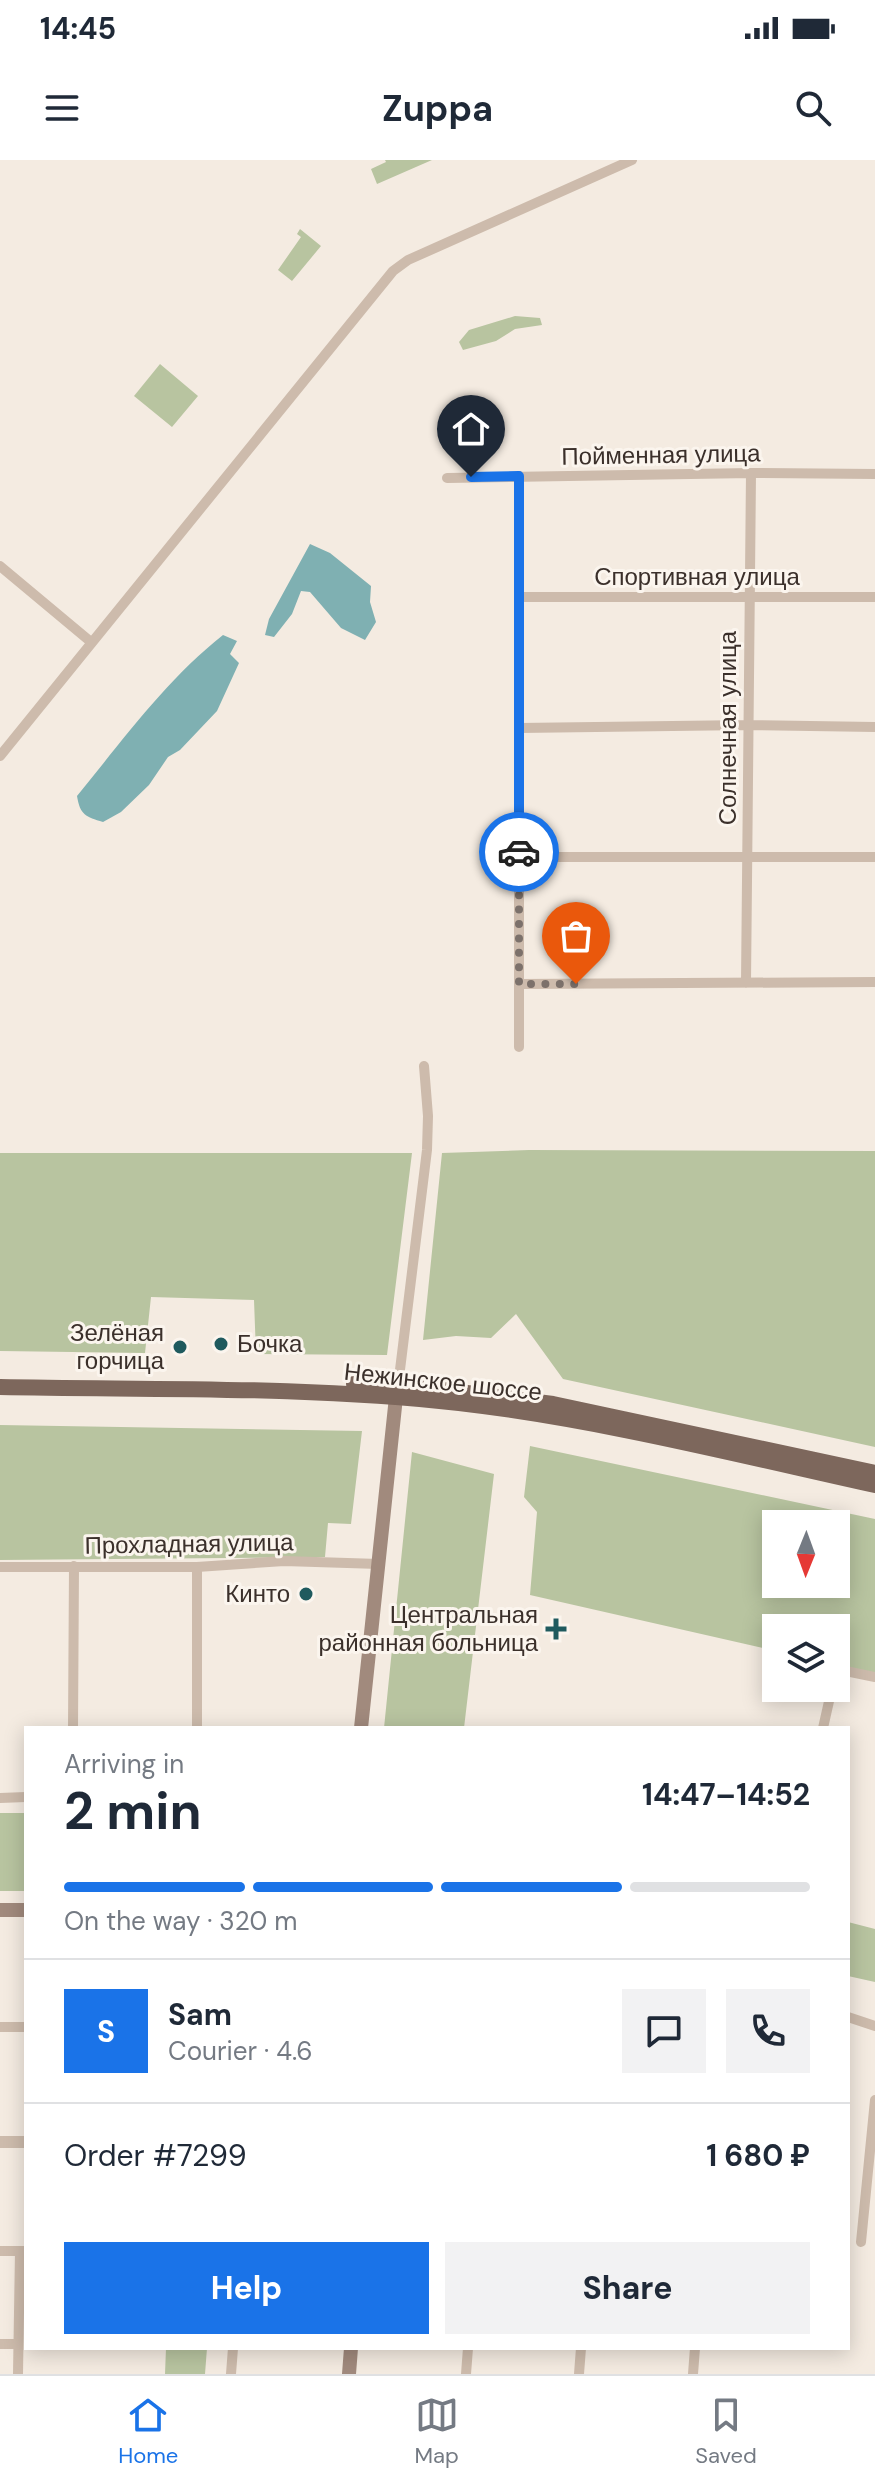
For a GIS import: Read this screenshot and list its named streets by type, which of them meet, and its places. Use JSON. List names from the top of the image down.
{
  "streets": {
    "main road": ["Нежинское шоссе"],
    "street": [
      "Пойменная улица",
      "Спортивная улица",
      "Солнечная улица",
      "Прохладная улица"
    ]
  },
  "crossings": [
    ["Пойменная улица", "Солнечная улица"],
    ["Спортивная улица", "Солнечная улица"]
  ],
  "places": {
    "other": ["Бочка", "Зелёная горчица", "Кинто"],
    "health": ["Центральная районная больница"]
  },
  "north": "bottom",
  "page": {
    "status": "14:45",
    "header": "Zuppa",
    "heading": ["2 min", "Arriving in", "14:47–14:52"],
    "panel": [
      "Sam",
      "Courier · 4.6",
      "Order #7299",
      "1 680 ₽"
    ],
    "bar": "On the way · 320 m",
    "round": "S",
    "buttons": ["Help", "Share"],
    "tabs": ["Home", "Map", "Saved"]
  }
}
